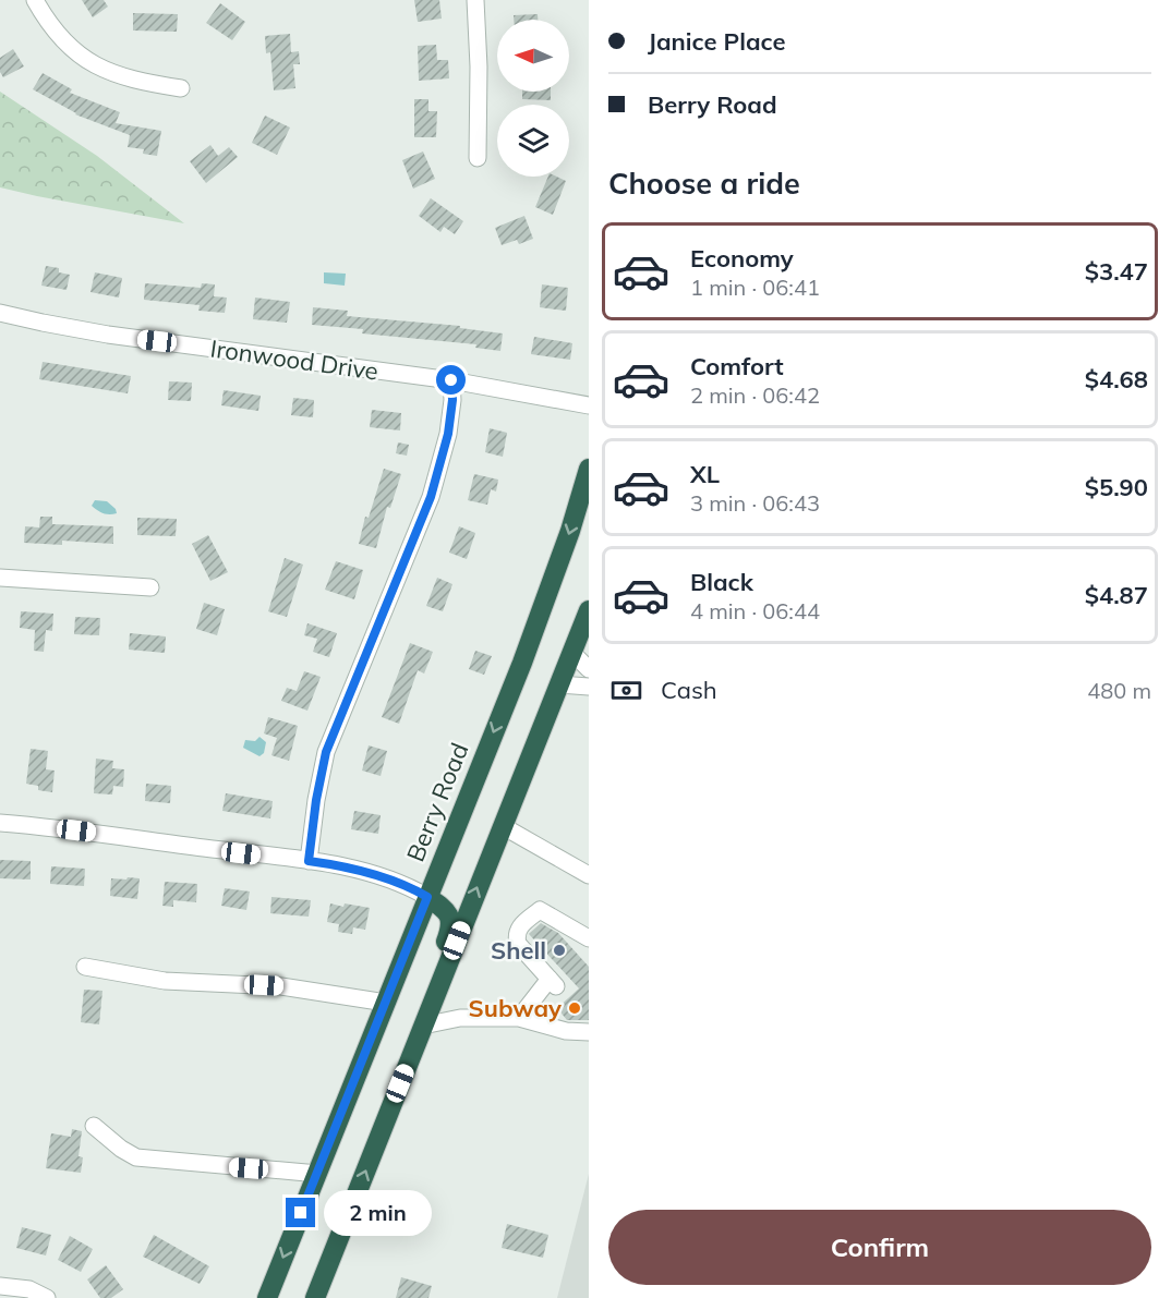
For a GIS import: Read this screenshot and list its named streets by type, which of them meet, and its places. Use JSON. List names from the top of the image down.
{
  "streets": {
    "highway": ["Berry Road"],
    "street": ["Ironwood Drive"]
  },
  "places": ["Shell", "Subway"],
  "north": "left",
  "page": {
    "banner": ["Janice Place", "Berry Road"],
    "heading": "Choose a ride",
    "list": [
      {
        "name": "Economy",
        "note": "1 min · 06:41",
        "value": "$3.47"
      },
      {
        "name": "Comfort",
        "note": "2 min · 06:42",
        "value": "$4.68"
      },
      {
        "name": "XL",
        "note": "3 min · 06:43",
        "value": "$5.90"
      },
      {
        "name": "Black",
        "note": "4 min · 06:44",
        "value": "$4.87"
      }
    ],
    "pay": ["Cash", "480 m"],
    "bubble": "2 min",
    "buttons": "Confirm"
  }
}
